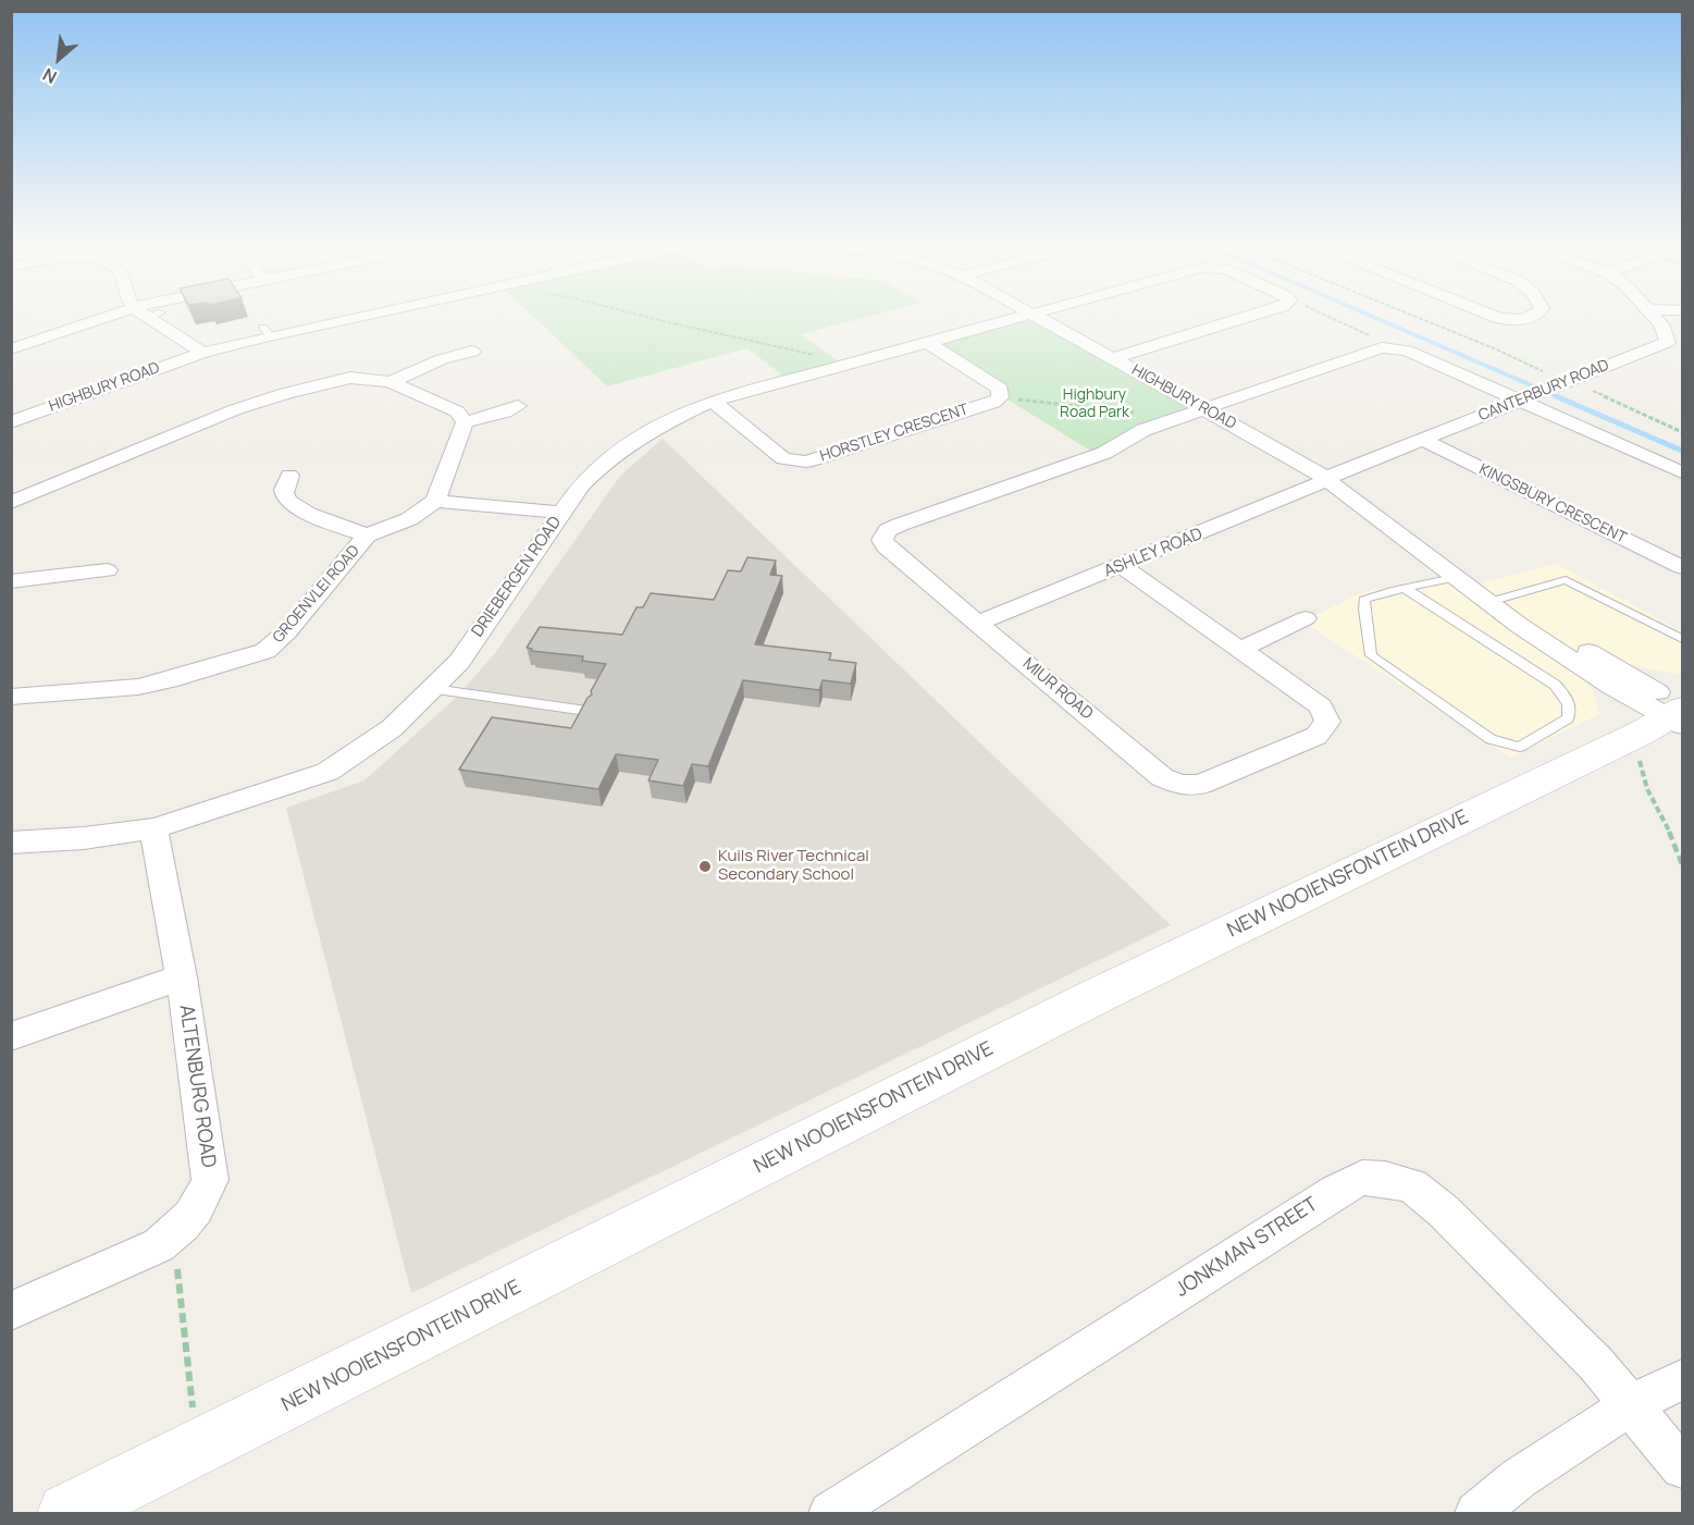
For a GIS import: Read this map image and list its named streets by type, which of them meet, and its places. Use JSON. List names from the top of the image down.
{
  "streets": {
    "street": [
      "HIGHBURY ROAD",
      "CANTERBURY ROAD",
      "HORSTLEY CRESCENT",
      "KINGSBURY CRESCENT",
      "ASHLEY ROAD",
      "DRIEBERGEN ROAD",
      "GROENVLEI ROAD",
      "MIUR ROAD",
      "NEW NOOIENSFONTEIN DRIVE",
      "ALTENBURG ROAD",
      "JONKMAN STREET"
    ]
  },
  "crossings": [
    ["HIGHBURY ROAD", "CANTERBURY ROAD"],
    ["HIGHBURY ROAD", "ASHLEY ROAD"],
    ["HIGHBURY ROAD", "MIUR ROAD"],
    ["HIGHBURY ROAD", "NEW NOOIENSFONTEIN DRIVE"],
    ["CANTERBURY ROAD", "KINGSBURY CRESCENT"],
    ["CANTERBURY ROAD", "ASHLEY ROAD"],
    ["HORSTLEY CRESCENT", "DRIEBERGEN ROAD"],
    ["ASHLEY ROAD", "MIUR ROAD"],
    ["DRIEBERGEN ROAD", "ALTENBURG ROAD"]
  ],
  "parks": ["Highbury Road Park"],
  "places": ["Kuils River Technical Secondary School"],
  "north": "bottom left"
}
